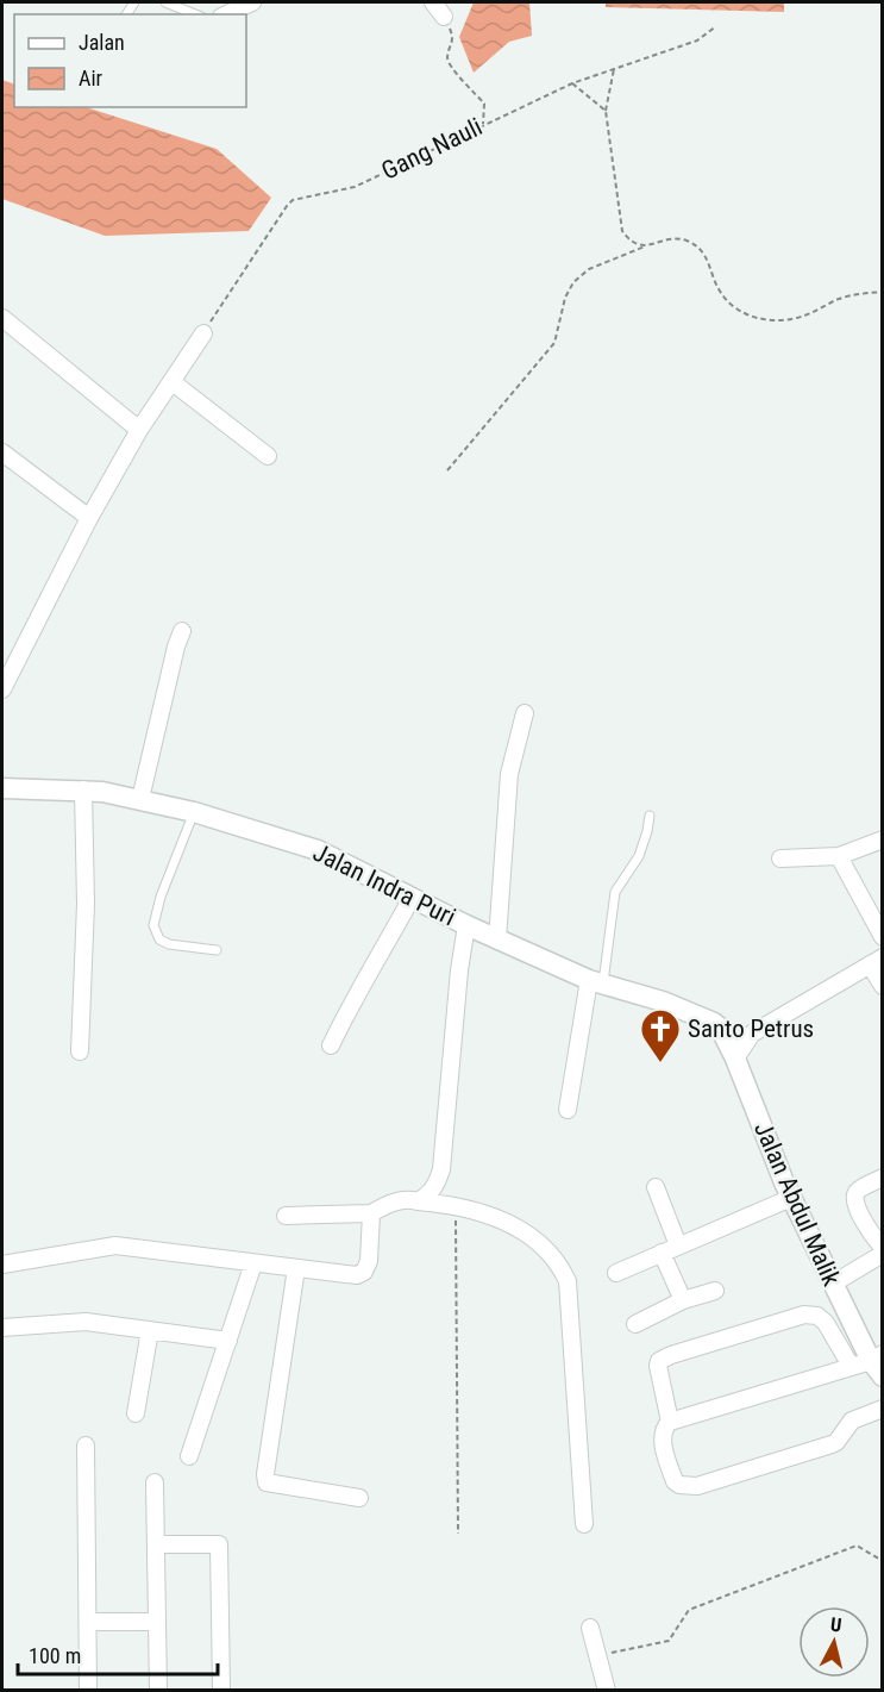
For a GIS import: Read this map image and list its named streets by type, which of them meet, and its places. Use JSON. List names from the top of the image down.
{
  "streets": {
    "street": ["Jalan Indra Puri", "Jalan Abdul Malik"],
    "path": ["Gang Nauli"]
  },
  "crossings": [
    ["Jalan Indra Puri", "Jalan Abdul Malik"]
  ],
  "places": {
    "church": ["Santo Petrus"]
  },
  "legend": ["Jalan", "Air"],
  "scale_bar": "100 m",
  "north": "top"
}
